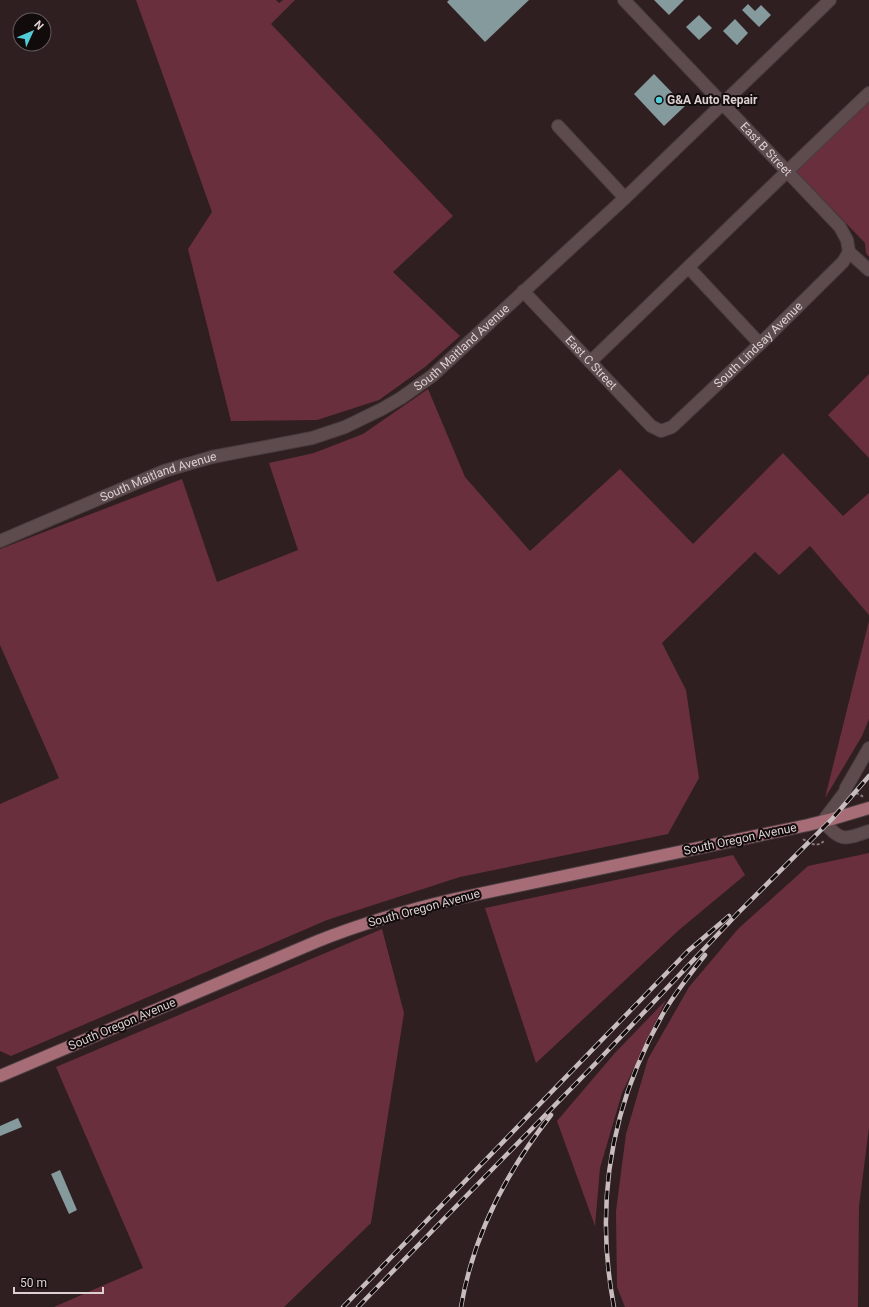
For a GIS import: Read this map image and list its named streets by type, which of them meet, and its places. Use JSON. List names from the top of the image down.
{
  "streets": {
    "main road": ["South Oregon Avenue"],
    "street": [
      "East B Street",
      "South Lindsay Avenue",
      "South Maitland Avenue",
      "East C Street"
    ]
  },
  "crossings": [
    ["East B Street", "South Lindsay Avenue"],
    ["East B Street", "South Maitland Avenue"],
    ["South Lindsay Avenue", "East C Street"],
    ["South Maitland Avenue", "East C Street"]
  ],
  "places": ["G&A Auto Repair"],
  "scale_bar": "50 m",
  "north": "top right"
}
